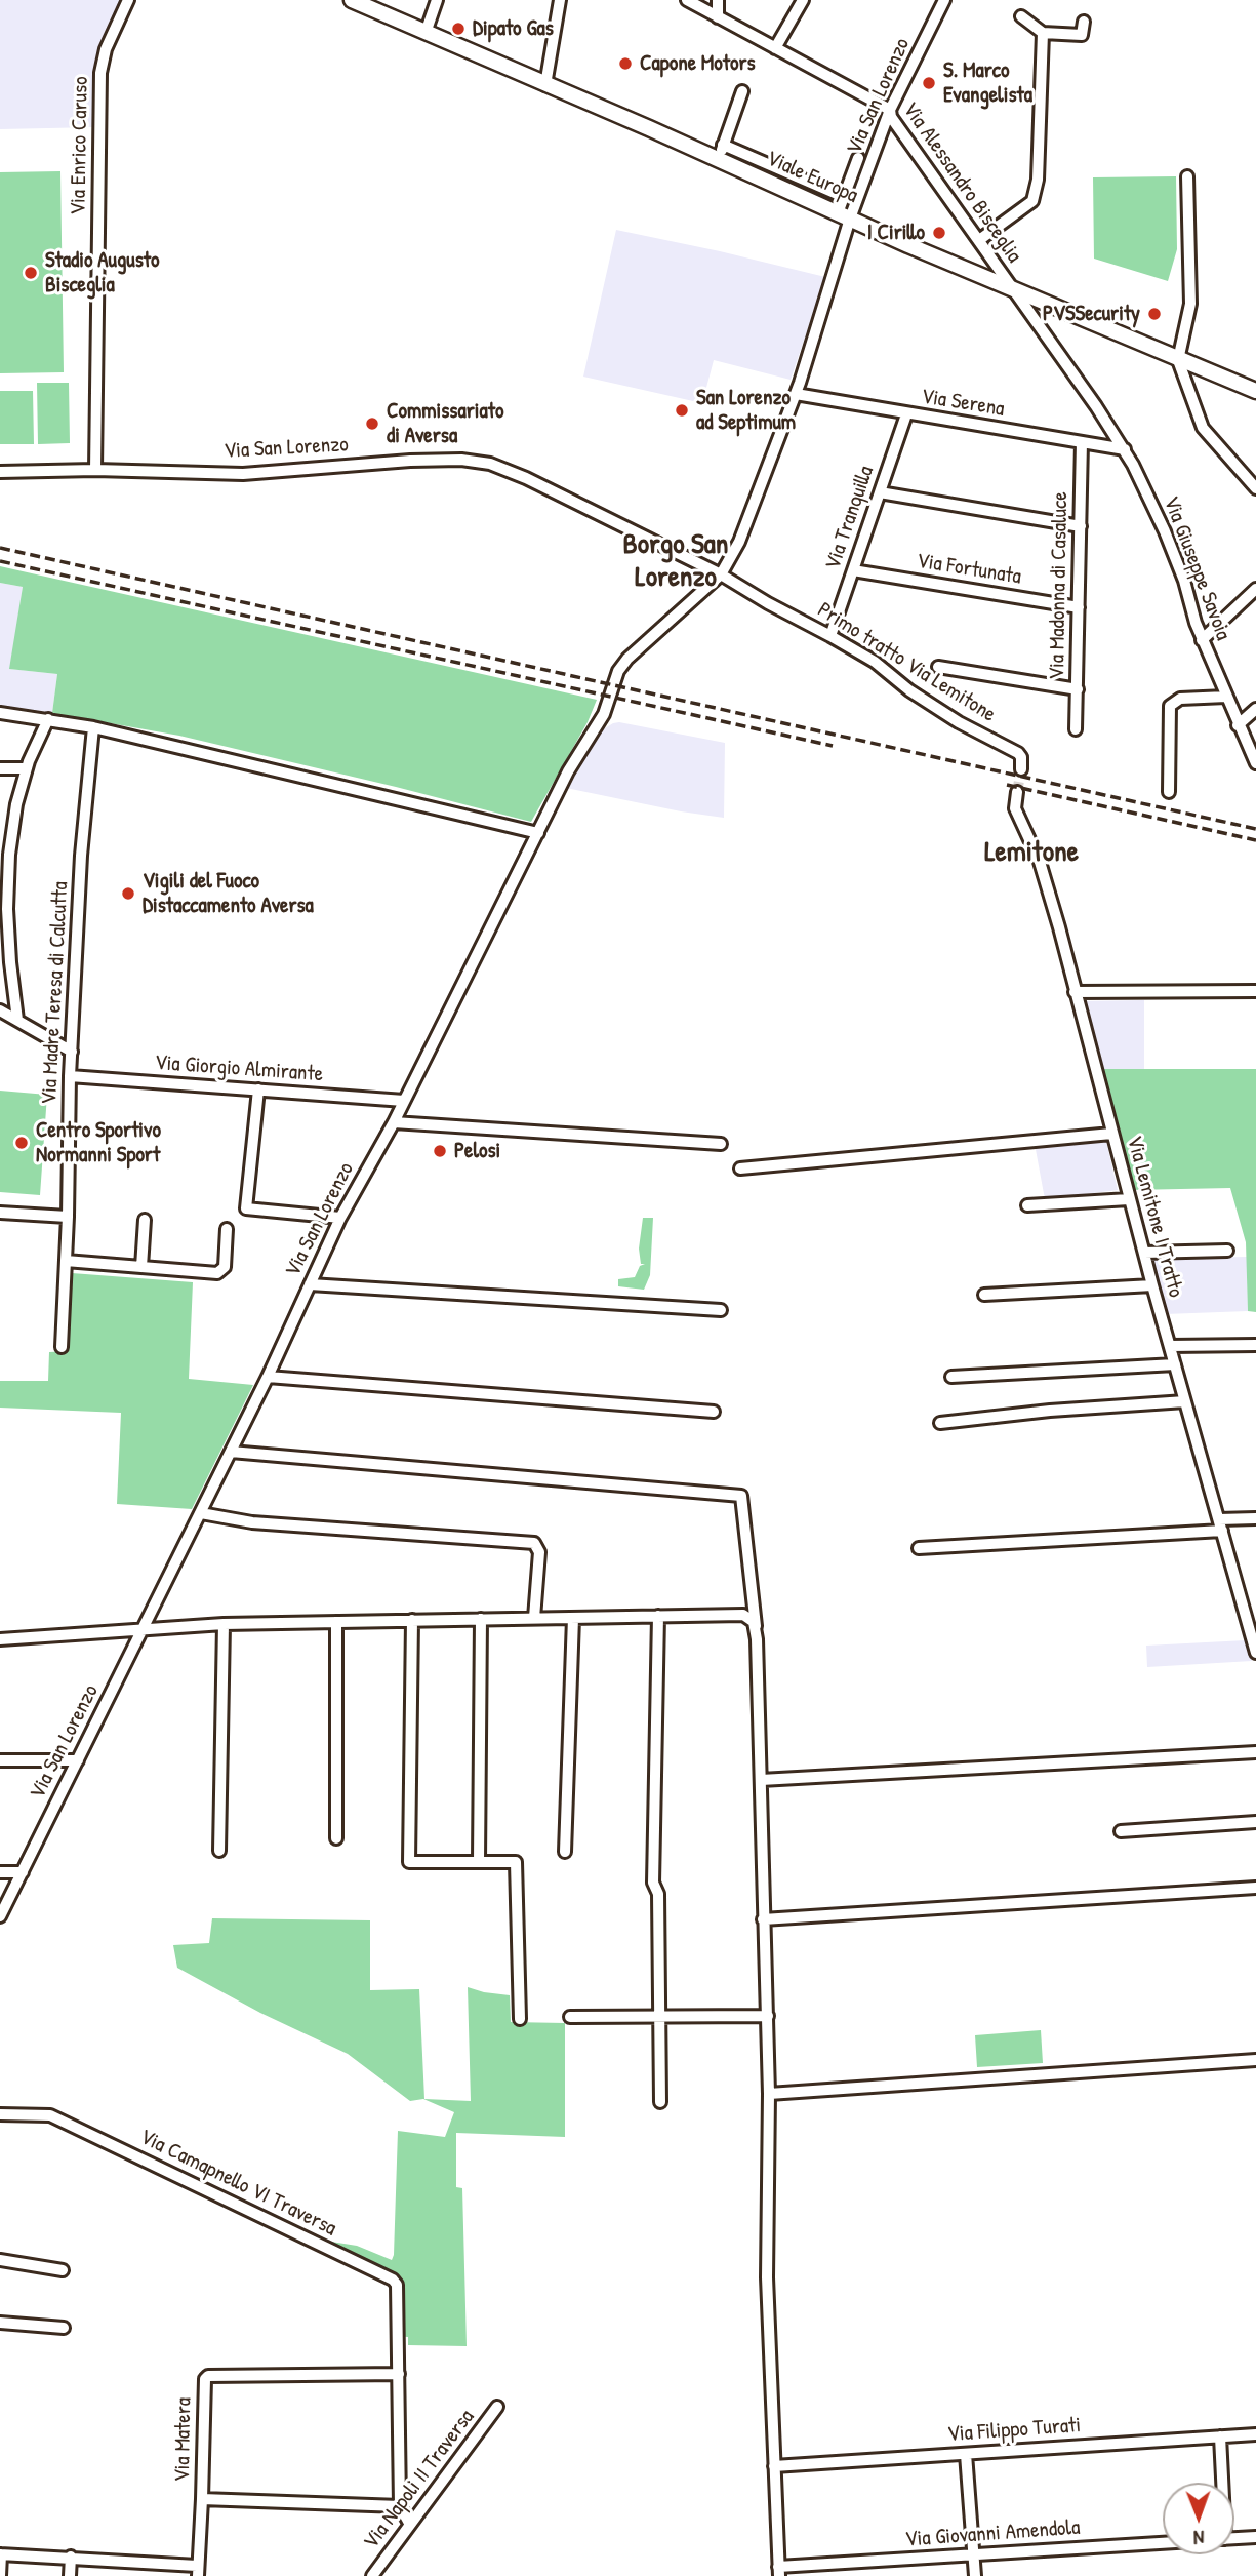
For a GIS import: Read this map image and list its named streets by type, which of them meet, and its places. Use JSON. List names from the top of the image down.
{
  "streets": {
    "main road": ["Viale Europa"],
    "street": [
      "Via San Lorenzo",
      "Via Enrico Caruso",
      "Via Alessandro Bisceglia",
      "Via Serena",
      "Via Tranquilla",
      "Via Giuseppe Savoia",
      "Via Fortunata",
      "Via Madonna di Casaluce",
      "Primo tratto Via Lemitone",
      "Via Madre Teresa di Calcutta",
      "Via Giorgio Almirante",
      "Via Lemitone I Tratto",
      "Via Camapnello VI Traversa",
      "Via Filippo Turati",
      "Via Matera",
      "Via Napoli II Traversa",
      "Via Giovanni Amendola"
    ]
  },
  "crossings": [
    ["Via San Lorenzo", "Via Enrico Caruso"],
    ["Via San Lorenzo", "Viale Europa"],
    ["Via San Lorenzo", "Via Alessandro Bisceglia"],
    ["Via San Lorenzo", "Via Serena"],
    ["Via San Lorenzo", "Primo tratto Via Lemitone"],
    ["Via San Lorenzo", "Via Giorgio Almirante"],
    ["Viale Europa", "Via Alessandro Bisceglia"],
    ["Viale Europa", "Via Giuseppe Savoia"],
    ["Via Alessandro Bisceglia", "Via Giuseppe Savoia"],
    ["Via Serena", "Via Tranquilla"],
    ["Via Serena", "Via Giuseppe Savoia"],
    ["Via Serena", "Via Madonna di Casaluce"],
    ["Via Tranquilla", "Via Fortunata"],
    ["Via Tranquilla", "Primo tratto Via Lemitone"],
    ["Via Fortunata", "Via Madonna di Casaluce"],
    ["Via Madre Teresa di Calcutta", "Via Giorgio Almirante"],
    ["Via Camapnello VI Traversa", "Via Matera"]
  ],
  "districts": ["Borgo San Lorenzo", "Lemitone"],
  "places": [
    "Dipato Gas",
    "Capone Motors",
    "S. Marco Evangelista",
    "I Cirillo",
    "Stadio Augusto Bisceglia",
    "PVSSecurity",
    "San Lorenzo ad Septimum",
    "Commissariato di Aversa",
    "Vigili del Fuoco Distaccamento Aversa",
    "Centro Sportivo Normanni Sport",
    "Pelosi"
  ],
  "north": "bottom"
}
